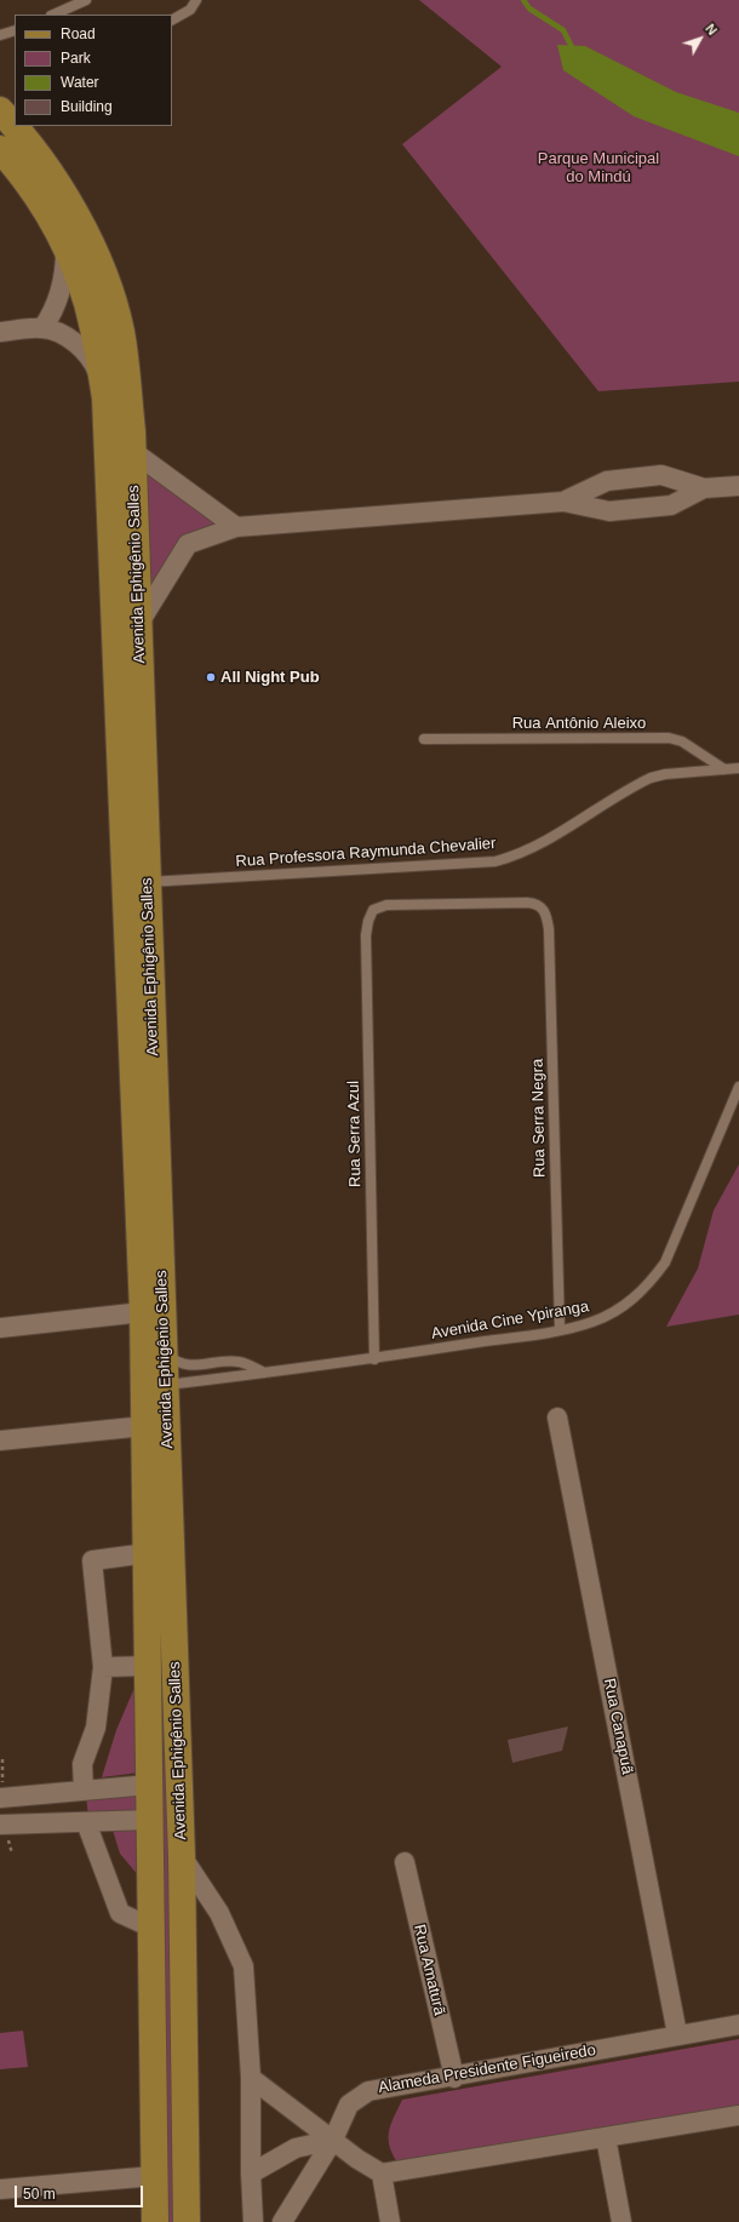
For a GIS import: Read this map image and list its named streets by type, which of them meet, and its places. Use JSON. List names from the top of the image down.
{
  "streets": {
    "main road": ["Avenida Ephigênio Salles"],
    "street": ["Rua Canapuã", "Rua Amaturã", "Alameda Presidente Figueiredo"],
    "lane": [
      "Rua Antônio Aleixo",
      "Rua Professora Raymunda Chevalier",
      "Rua Serra Negra",
      "Rua Serra Azul",
      "Avenida Cine Ypiranga"
    ]
  },
  "crossings": [
    ["Avenida Ephigênio Salles", "Rua Professora Raymunda Chevalier"],
    ["Avenida Ephigênio Salles", "Avenida Cine Ypiranga"],
    ["Rua Antônio Aleixo", "Rua Professora Raymunda Chevalier"],
    ["Rua Serra Negra", "Rua Serra Azul"],
    ["Rua Serra Negra", "Avenida Cine Ypiranga"],
    ["Rua Serra Azul", "Avenida Cine Ypiranga"],
    ["Rua Canapuã", "Alameda Presidente Figueiredo"],
    ["Rua Amaturã", "Alameda Presidente Figueiredo"]
  ],
  "parks": ["Parque Municipal do Mindú"],
  "places": ["All Night Pub"],
  "legend": [
    "Road",
    "Park",
    "Water",
    "Building"
  ],
  "scale_bar": "50 m",
  "north": "top right"
}
